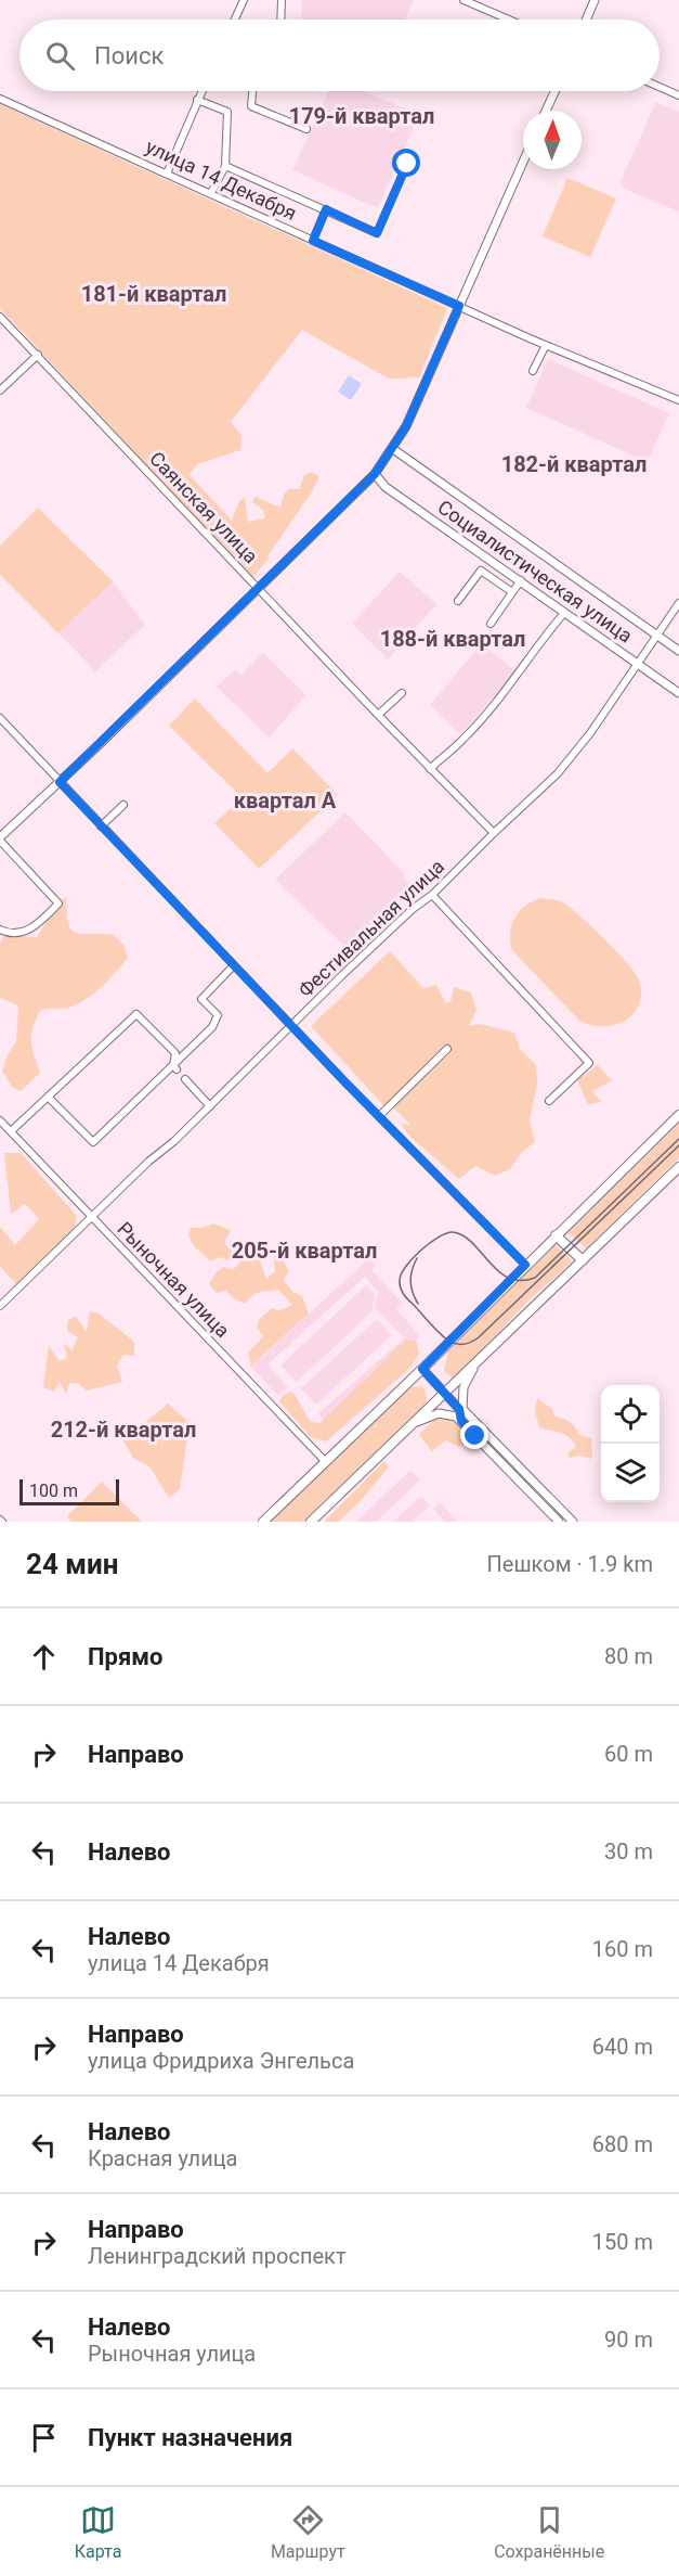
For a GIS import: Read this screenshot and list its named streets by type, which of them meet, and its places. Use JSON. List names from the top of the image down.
{
  "streets": {
    "street": [
      "улица 14 Декабря",
      "Саянская улица",
      "Социалистическая улица",
      "Фестивальная улица",
      "Рыночная улица"
    ]
  },
  "crossings": [
    ["Саянская улица", "Фестивальная улица"],
    ["Социалистическая улица", "Фестивальная улица"],
    ["Фестивальная улица", "Рыночная улица"]
  ],
  "districts": [
    "179-й квартал",
    "181-й квартал",
    "182-й квартал",
    "188-й квартал",
    "квартал А",
    "205-й квартал",
    "212-й квартал"
  ],
  "scale_bar": "100 m",
  "north": "top",
  "page": {
    "search": "Поиск",
    "scale": "100 m",
    "heading": ["24 мин", "Пешком · 1.9 km"],
    "list": [
      ["Прямо", "80 m"],
      ["Направо", "60 m"],
      ["Налево", "30 m"],
      ["Налево", "улица 14 Декабря", "160 m"],
      ["Направо", "улица Фридриха Энгельса", "640 m"],
      ["Налево", "Красная улица", "680 m"],
      ["Направо", "Ленинградский проспект", "150 m"],
      ["Налево", "Рыночная улица", "90 m"],
      "Пункт назначения"
    ],
    "nav": ["Карта", "Маршрут", "Сохранённые"]
  }
}
